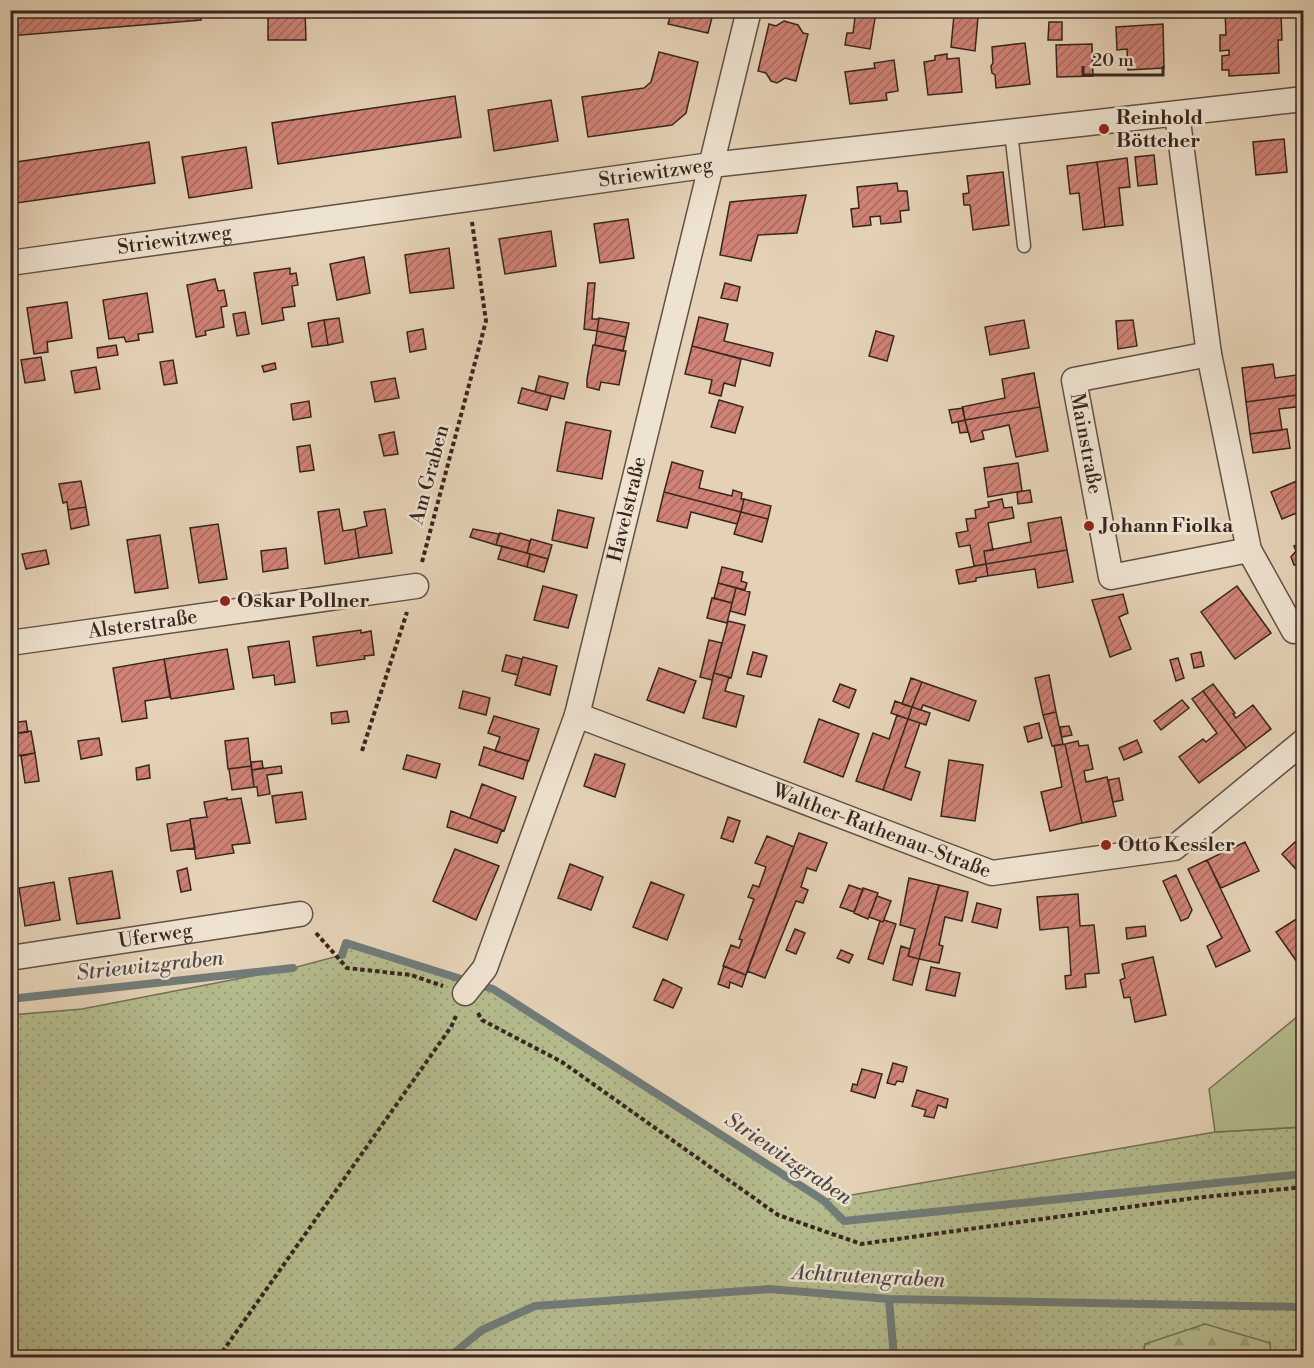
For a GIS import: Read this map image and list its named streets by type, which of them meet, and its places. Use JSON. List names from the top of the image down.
{
  "streets": {
    "street": [
      "Striewitzweg",
      "Mainstraße",
      "Havelstraße",
      "Alsterstraße",
      "Walther-Rathenau-Straße",
      "Uferweg"
    ],
    "path": ["Am Graben"]
  },
  "crossings": [
    ["Striewitzweg", "Am Graben"],
    ["Striewitzweg", "Havelstraße"],
    ["Am Graben", "Alsterstraße"],
    ["Havelstraße", "Walther-Rathenau-Straße"]
  ],
  "water": ["Striewitzgraben", "Achtrutengraben"],
  "places": [
    "Reinhold Böttcher",
    "Johann Fiolka",
    "Oskar Pollner",
    "Otto Kessler"
  ],
  "scale_bar": "20 m"
}
